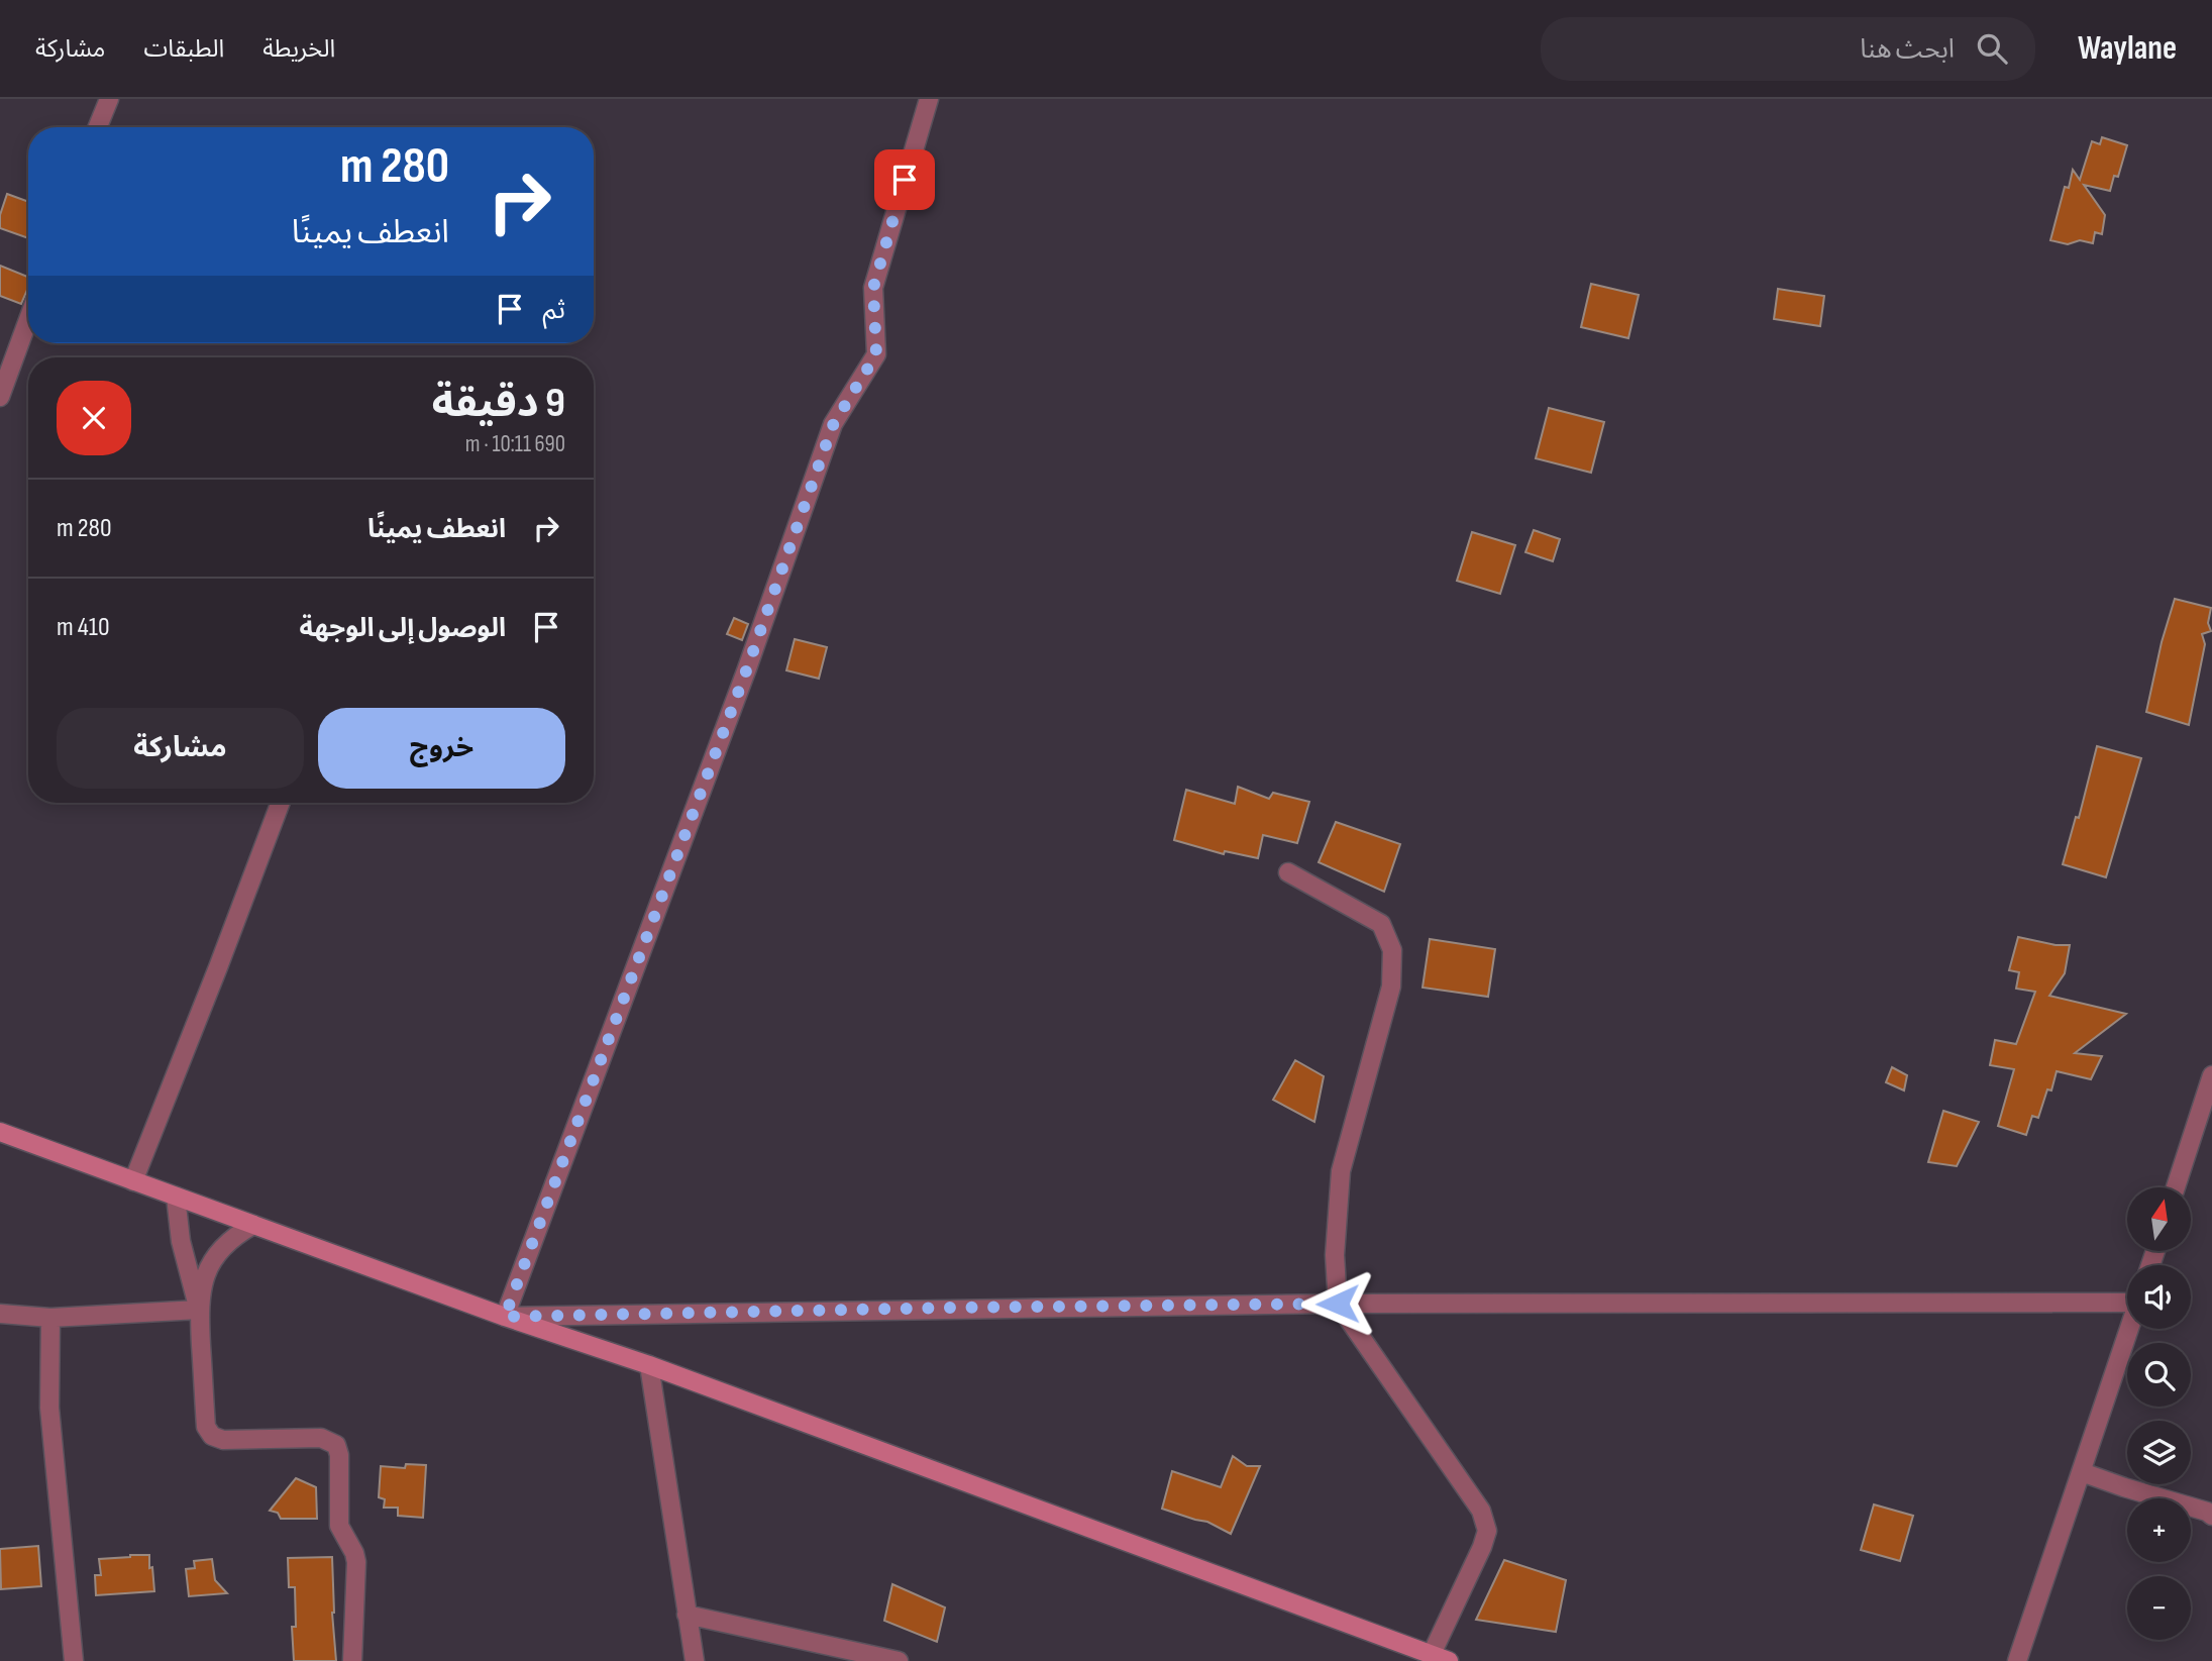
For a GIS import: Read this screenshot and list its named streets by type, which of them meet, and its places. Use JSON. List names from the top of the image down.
{
  "north": "top",
  "page": {
    "header": "Waylane",
    "search": "ابحث هنا",
    "nav": ["الخريطة", "الطبقات", "مشاركة"],
    "turn": ["280 m", "انعطف يمينًا"],
    "then": "ثم",
    "heading": ["9 دقيقة", "690 m · 10:11"],
    "list": [
      {
        "name": "انعطف يمينًا",
        "value": "280 m"
      },
      {
        "name": "الوصول إلى الوجهة",
        "value": "410 m"
      }
    ],
    "buttons": ["خروج", "مشاركة"],
    "map_buttons": ["+", "−"]
  }
}
